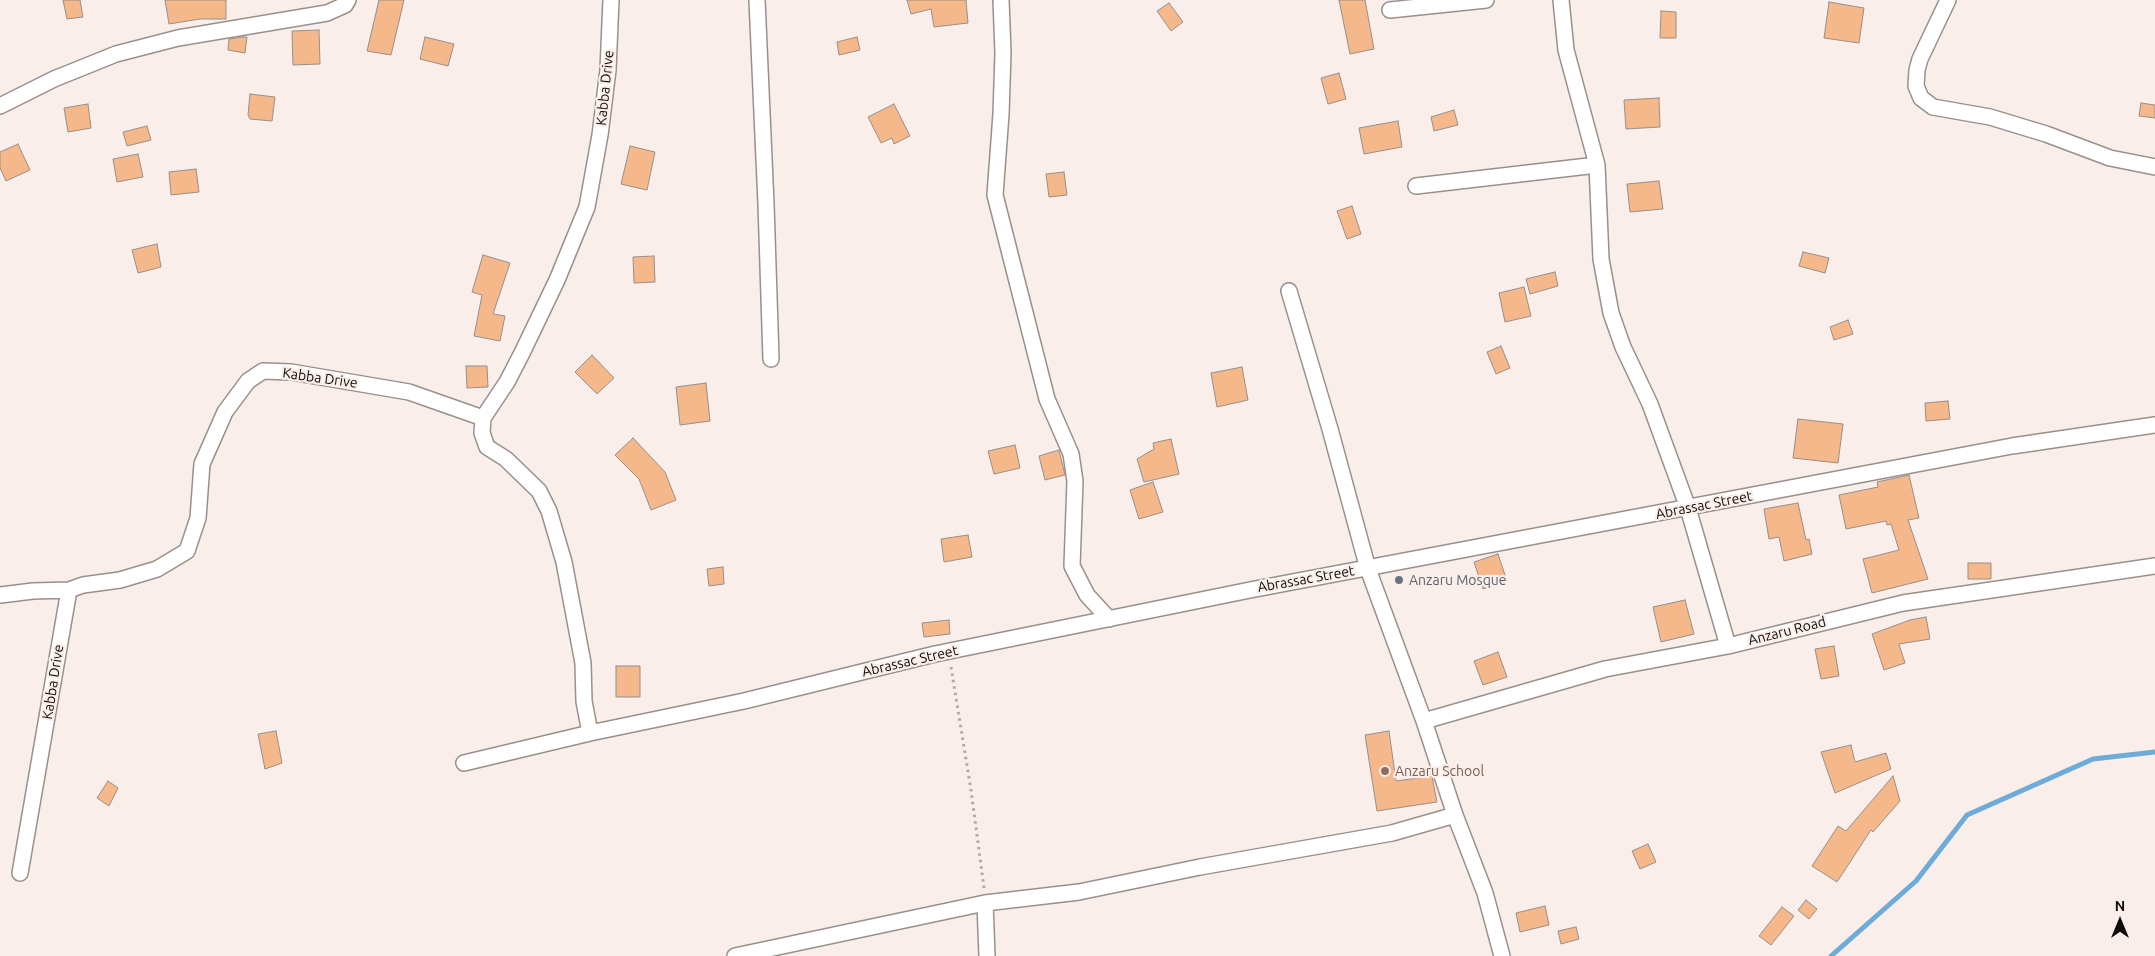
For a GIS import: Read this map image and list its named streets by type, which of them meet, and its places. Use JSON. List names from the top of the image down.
{
  "streets": {
    "street": ["Kabba Drive", "Abrassac Street", "Anzaru Road"]
  },
  "places": ["Anzaru Mosque", "Anzaru School"],
  "north": "top"
}
